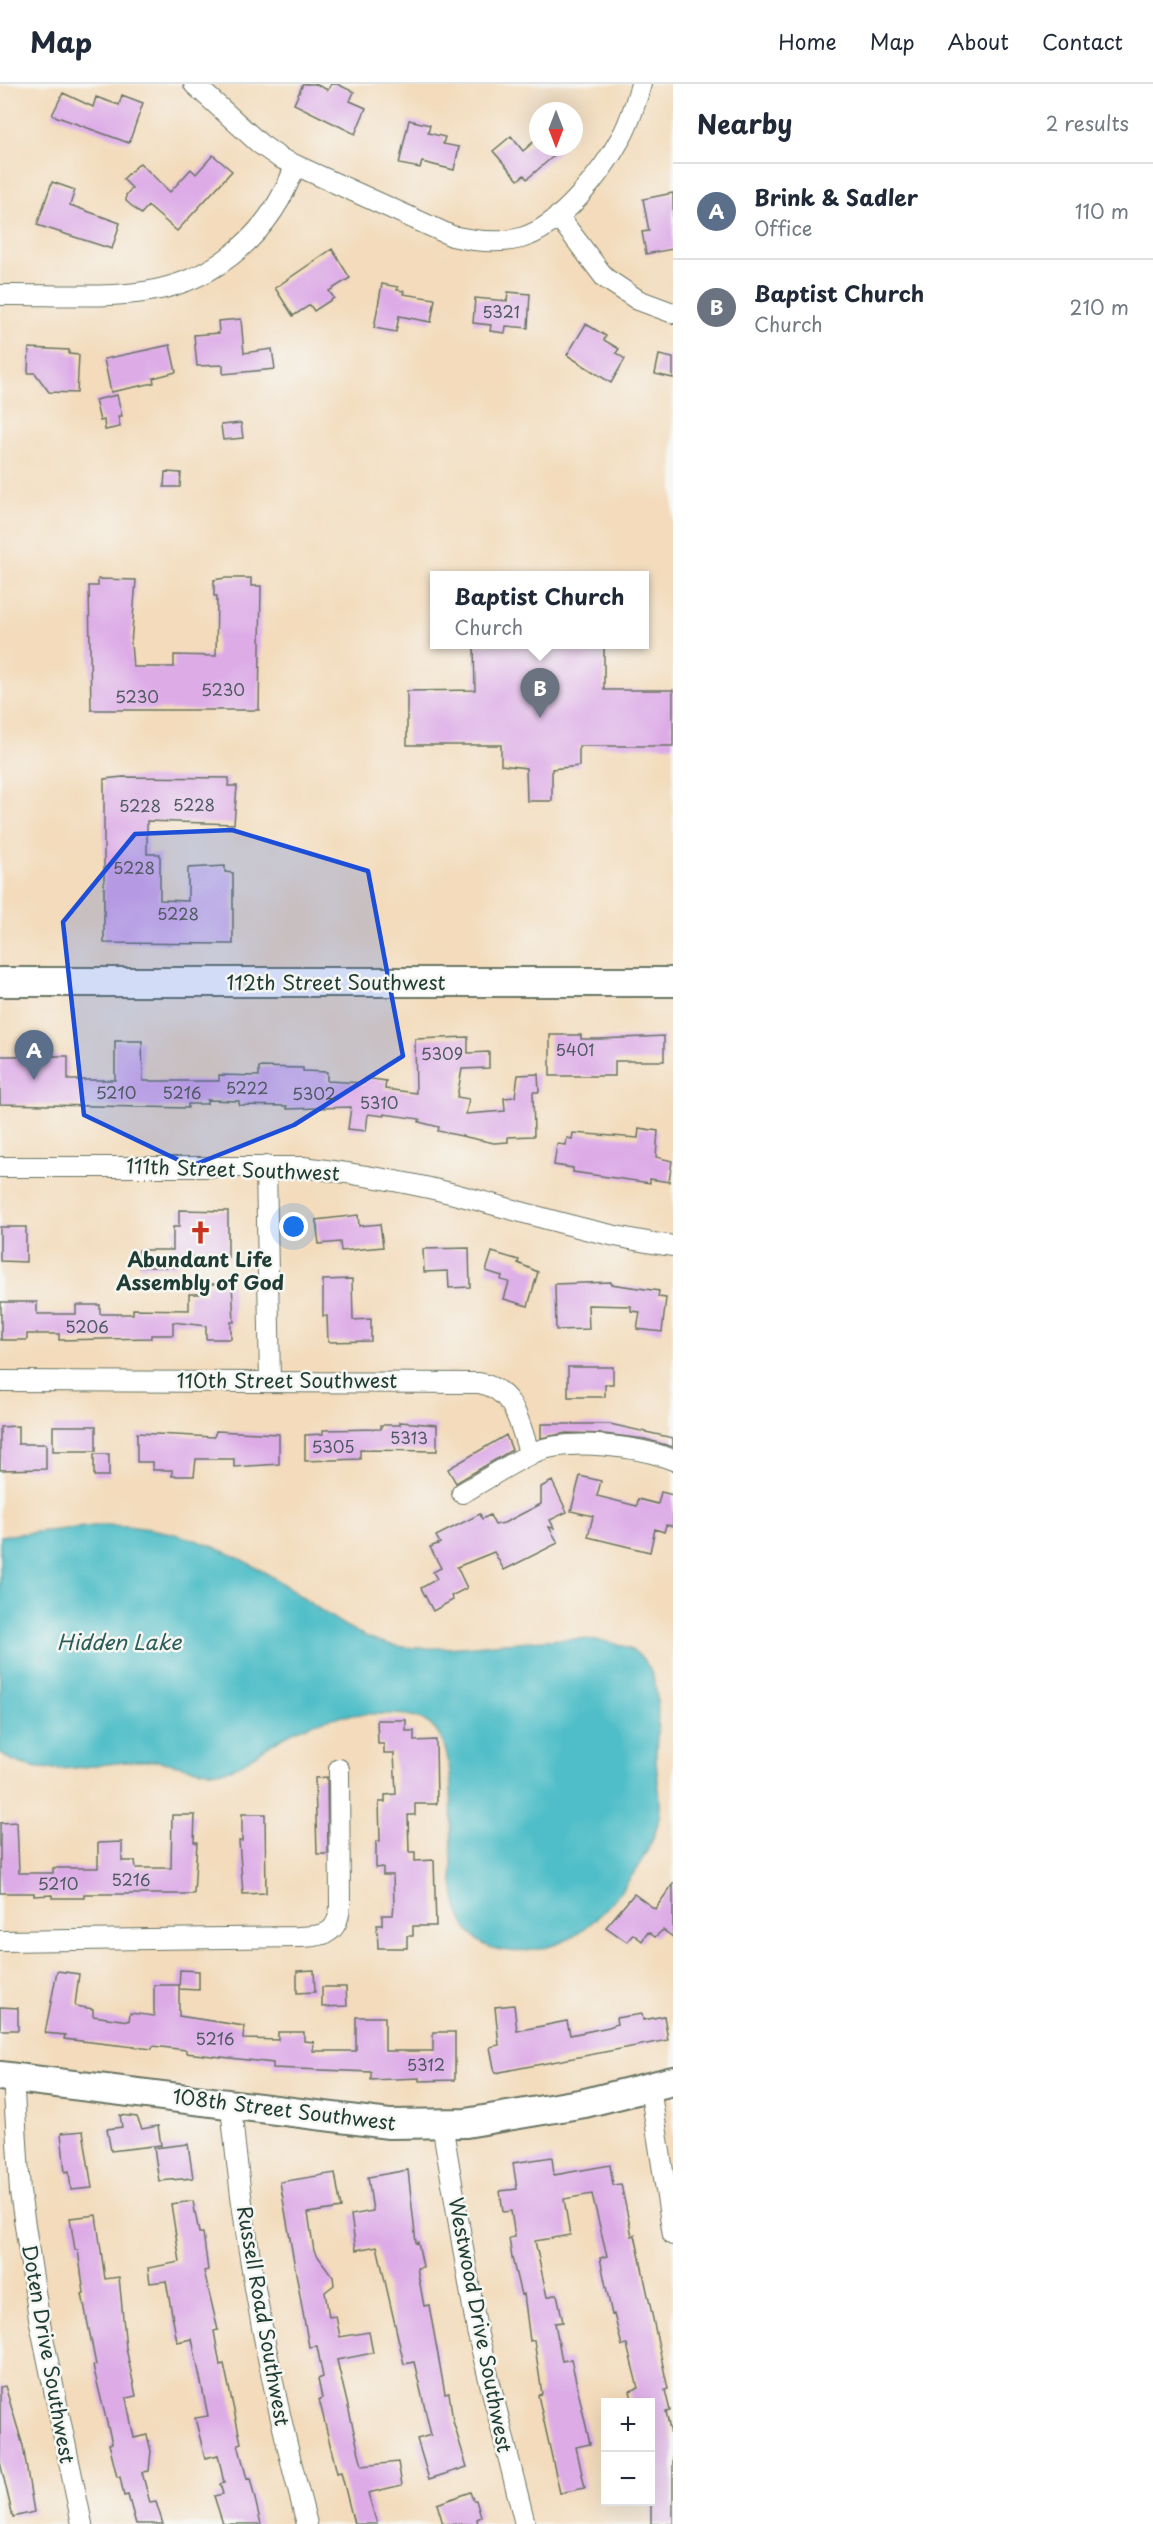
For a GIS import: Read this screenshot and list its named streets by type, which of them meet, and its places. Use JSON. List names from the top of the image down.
{
  "streets": {
    "street": [
      "112th Street Southwest",
      "111th Street Southwest",
      "110th Street Southwest",
      "108th Street Southwest",
      "Russell Road Southwest",
      "Westwood Drive Southwest",
      "Doten Drive Southwest"
    ]
  },
  "crossings": [
    ["108th Street Southwest", "Russell Road Southwest"],
    ["108th Street Southwest", "Westwood Drive Southwest"],
    ["108th Street Southwest", "Doten Drive Southwest"]
  ],
  "water": ["Hidden Lake"],
  "places": {
    "church": ["Abundant Life Assembly of God"]
  },
  "house_numbers": [
    "5321",
    "5230",
    "5230",
    "5228",
    "5228",
    "5228",
    "5228",
    "5401",
    "5309",
    "5222",
    "5210",
    "5216",
    "5302",
    "5310",
    "5206",
    "5313",
    "5305",
    "5216",
    "5210",
    "5216",
    "5312"
  ],
  "north": "bottom",
  "page": {
    "header": "Map",
    "nav": [
      "Home",
      "Map",
      "About",
      "Contact"
    ],
    "heading": ["Nearby", "2 results"],
    "list": [
      {
        "mark": "A",
        "name": "Brink & Sadler",
        "note": "Office",
        "value": "110 m"
      },
      {
        "mark": "B",
        "name": "Baptist Church",
        "note": "Church",
        "value": "210 m"
      }
    ],
    "popup": ["Baptist Church", "Church"],
    "pins": ["B", "A"],
    "map_buttons": ["+", "−"]
  }
}
